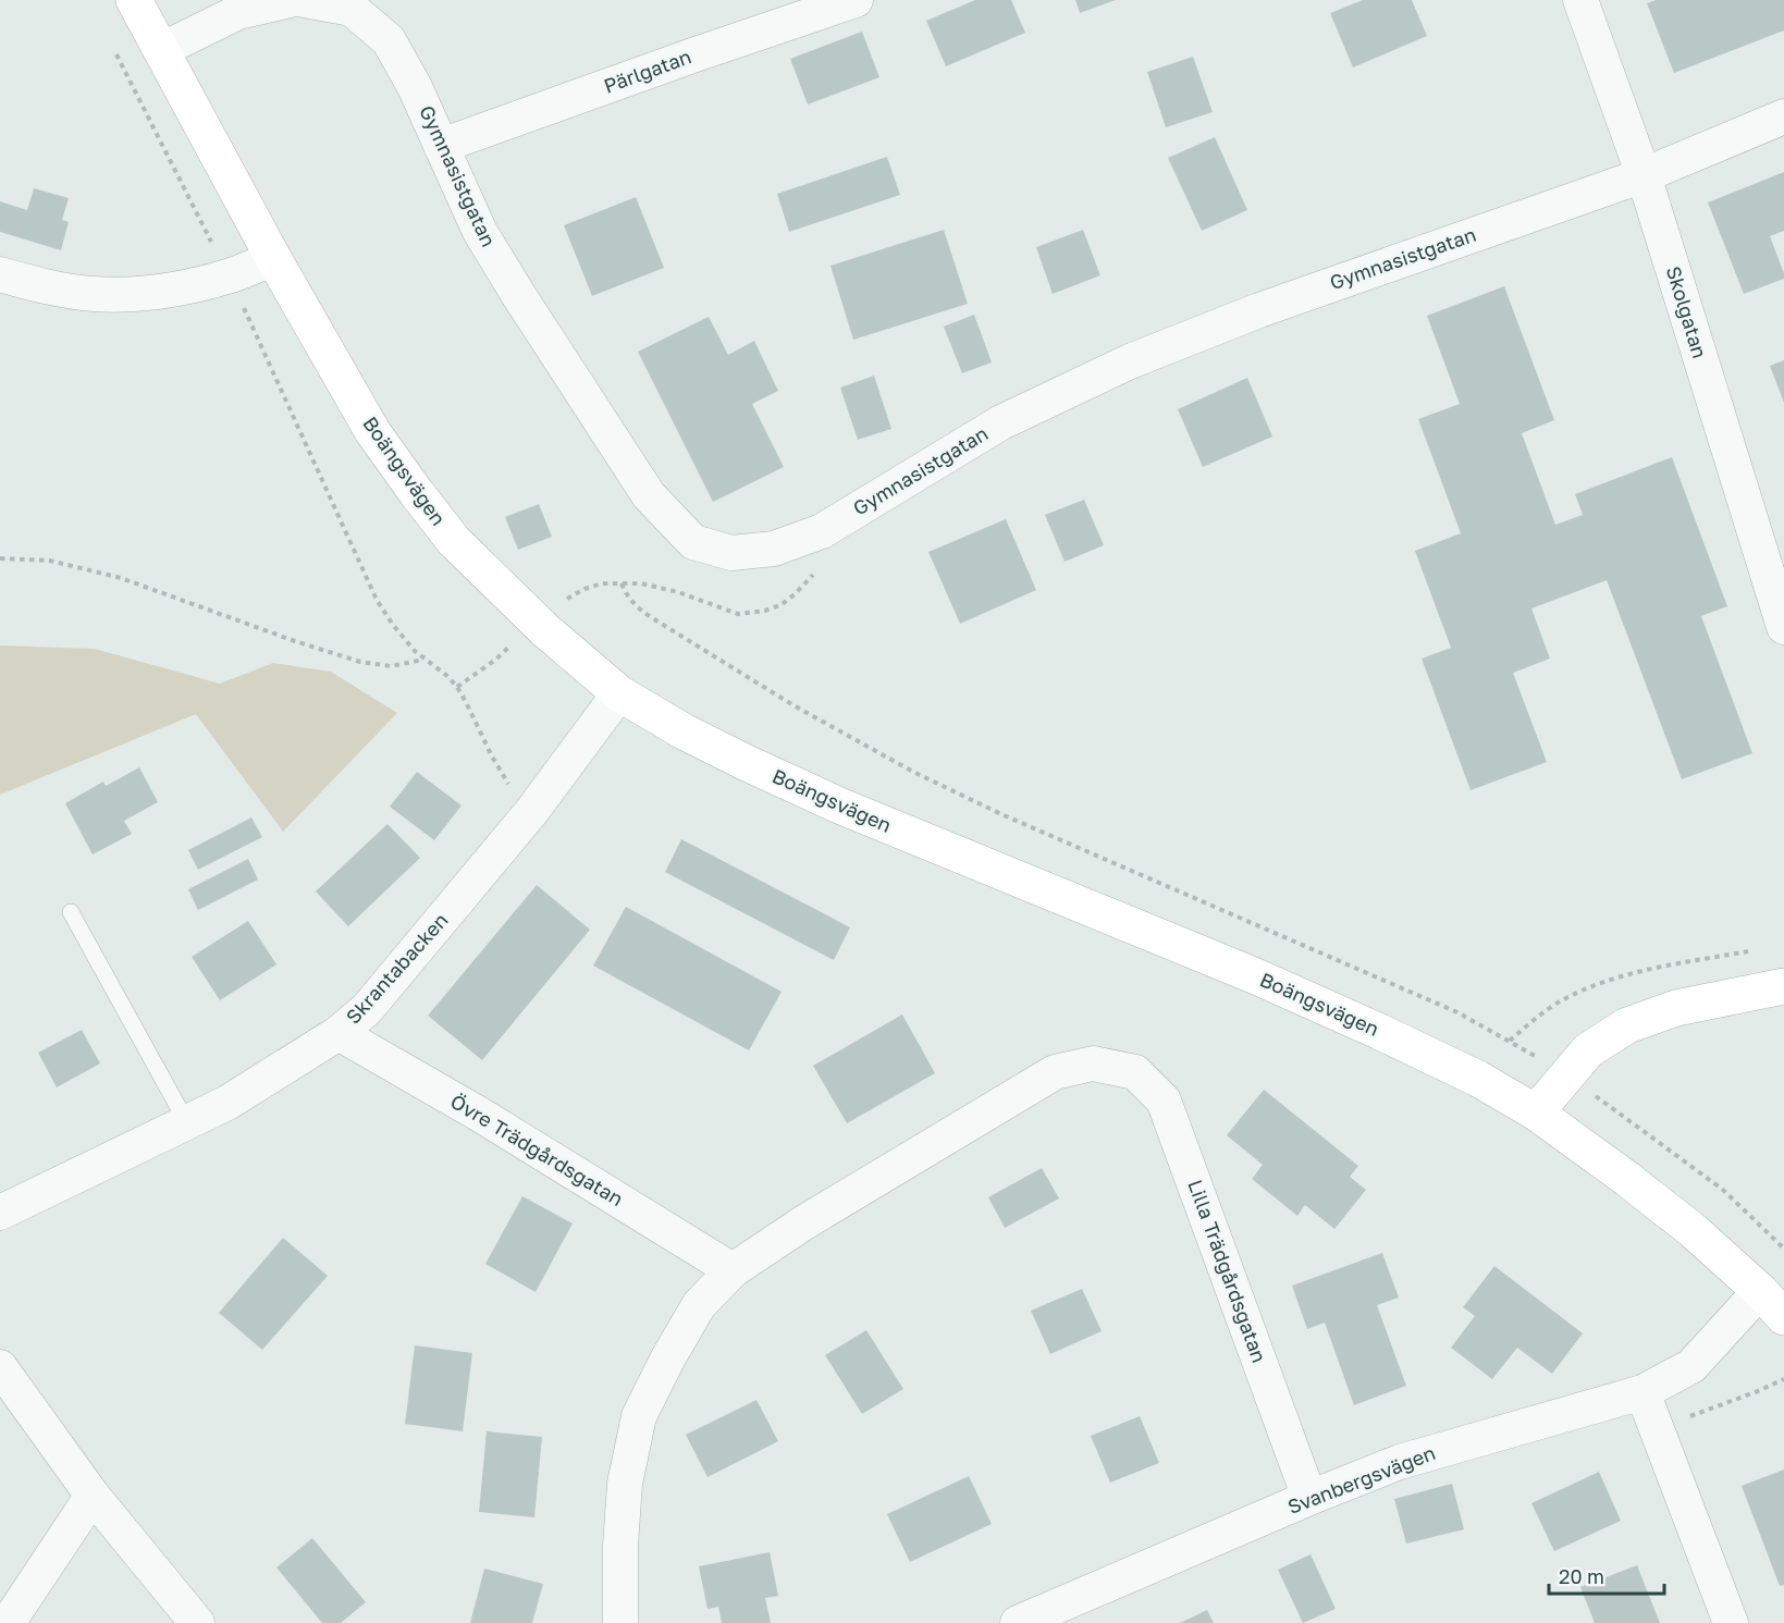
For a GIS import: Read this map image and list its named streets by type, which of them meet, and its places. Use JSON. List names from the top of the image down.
{
  "streets": {
    "street": [
      "Pärlgatan",
      "Gymnasistgatan",
      "Skolgatan",
      "Boängsvägen",
      "Skrantabacken",
      "Övre Trädgårdsgatan",
      "Lilla Trädgårdsgatan",
      "Svanbergsvägen"
    ]
  },
  "crossings": [
    ["Pärlgatan", "Gymnasistgatan"],
    ["Gymnasistgatan", "Skolgatan"],
    ["Boängsvägen", "Skrantabacken"],
    ["Boängsvägen", "Svanbergsvägen"],
    ["Skrantabacken", "Övre Trädgårdsgatan"],
    ["Övre Trädgårdsgatan", "Lilla Trädgårdsgatan"],
    ["Lilla Trädgårdsgatan", "Svanbergsvägen"]
  ],
  "scale_bar": "20 m"
}
